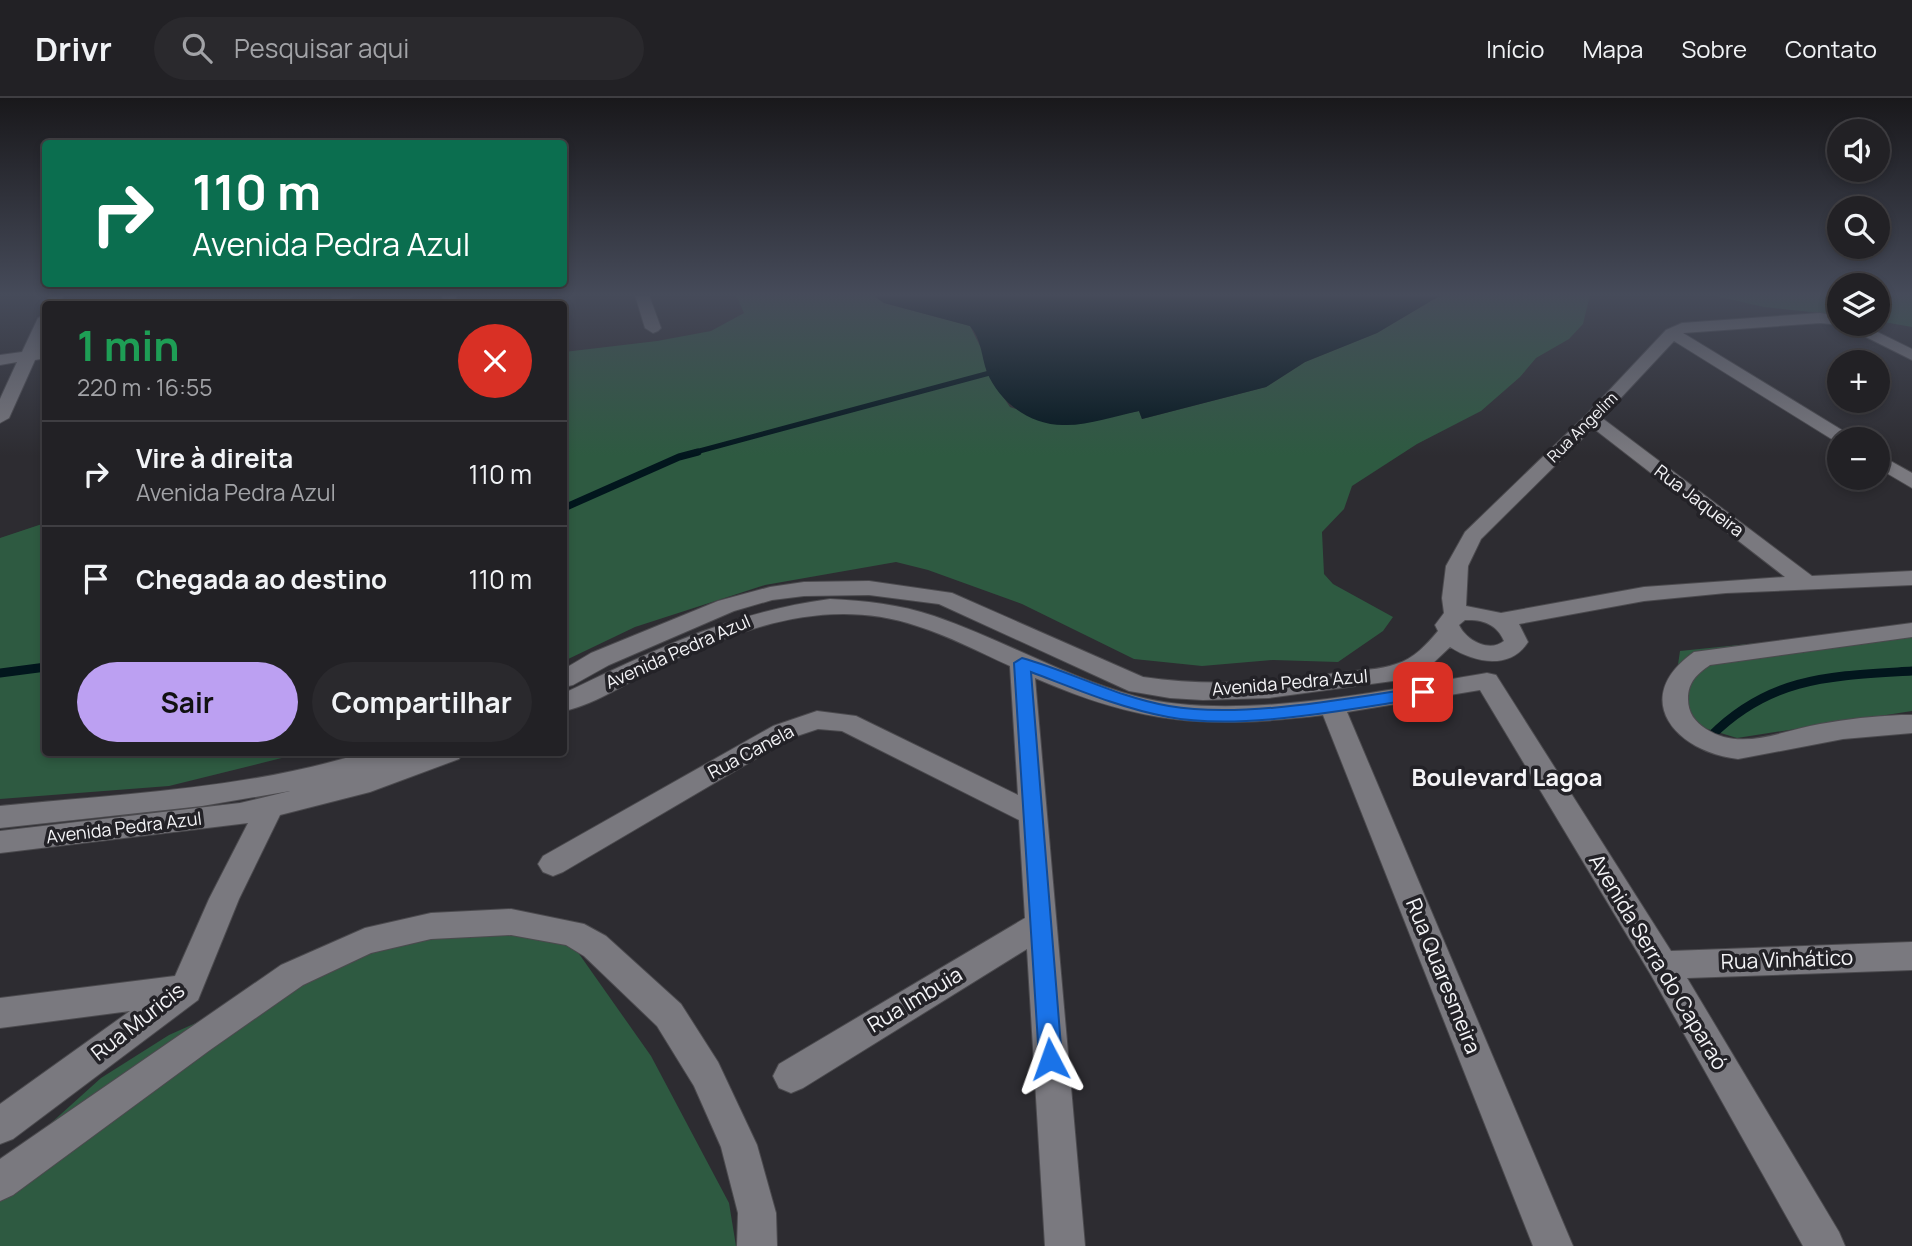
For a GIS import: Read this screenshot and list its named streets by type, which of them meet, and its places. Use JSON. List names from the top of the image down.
{
  "streets": {
    "street": [
      "Rua Angelim",
      "Rua Jaqueira",
      "Avenida Pedra Azul",
      "Rua Canela",
      "Rua Vinhático",
      "Avenida Serra do Caparaó",
      "Rua Quaresmeira",
      "Rua Imbuia",
      "Rua Muricis"
    ]
  },
  "crossings": [
    ["Rua Angelim", "Rua Jaqueira"],
    ["Rua Angelim", "Avenida Pedra Azul"],
    ["Avenida Pedra Azul", "Avenida Serra do Caparaó"],
    ["Avenida Pedra Azul", "Rua Quaresmeira"],
    ["Avenida Pedra Azul", "Rua Muricis"],
    ["Rua Vinhático", "Avenida Serra do Caparaó"]
  ],
  "districts": ["Boulevard Lagoa"],
  "page": {
    "header": "Drivr",
    "search": "Pesquisar aqui",
    "nav": [
      "Início",
      "Mapa",
      "Sobre",
      "Contato"
    ],
    "map_buttons": ["+", "−"],
    "turn": ["110 m", "Avenida Pedra Azul"],
    "heading": ["1 min", "220 m · 16:55"],
    "list": [
      {
        "name": "Vire à direita",
        "note": "Avenida Pedra Azul",
        "value": "110 m"
      },
      {
        "name": "Chegada ao destino",
        "value": "110 m"
      }
    ],
    "buttons": ["Sair", "Compartilhar"]
  }
}
